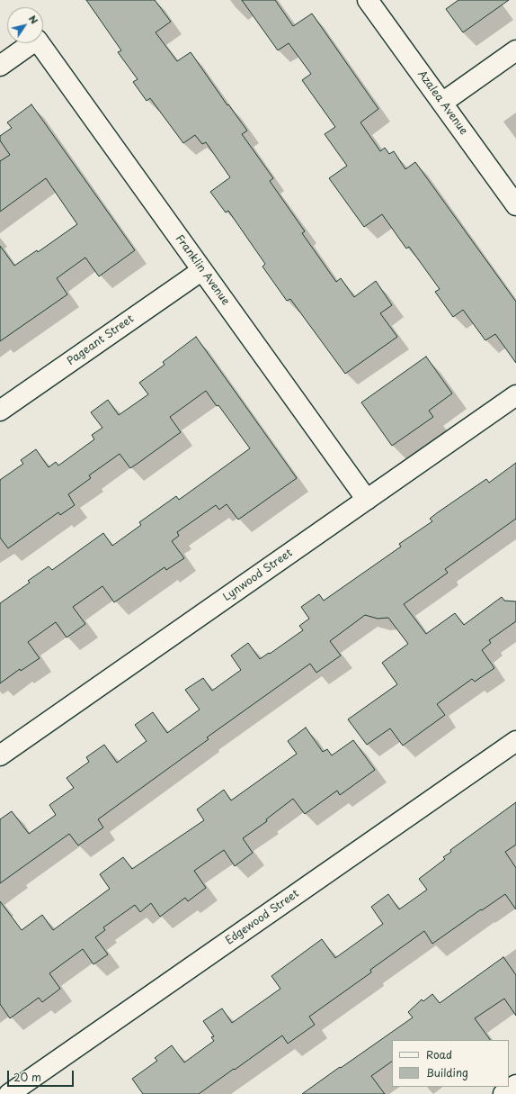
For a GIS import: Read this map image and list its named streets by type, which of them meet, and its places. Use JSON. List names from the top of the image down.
{
  "streets": {
    "street": [
      "Azalea Avenue",
      "Franklin Avenue",
      "Pageant Street",
      "Lynwood Street",
      "Edgewood Street"
    ]
  },
  "crossings": [
    ["Franklin Avenue", "Pageant Street"],
    ["Franklin Avenue", "Lynwood Street"]
  ],
  "legend": ["Road", "Building"],
  "scale_bar": "20 m",
  "north": "top right"
}
